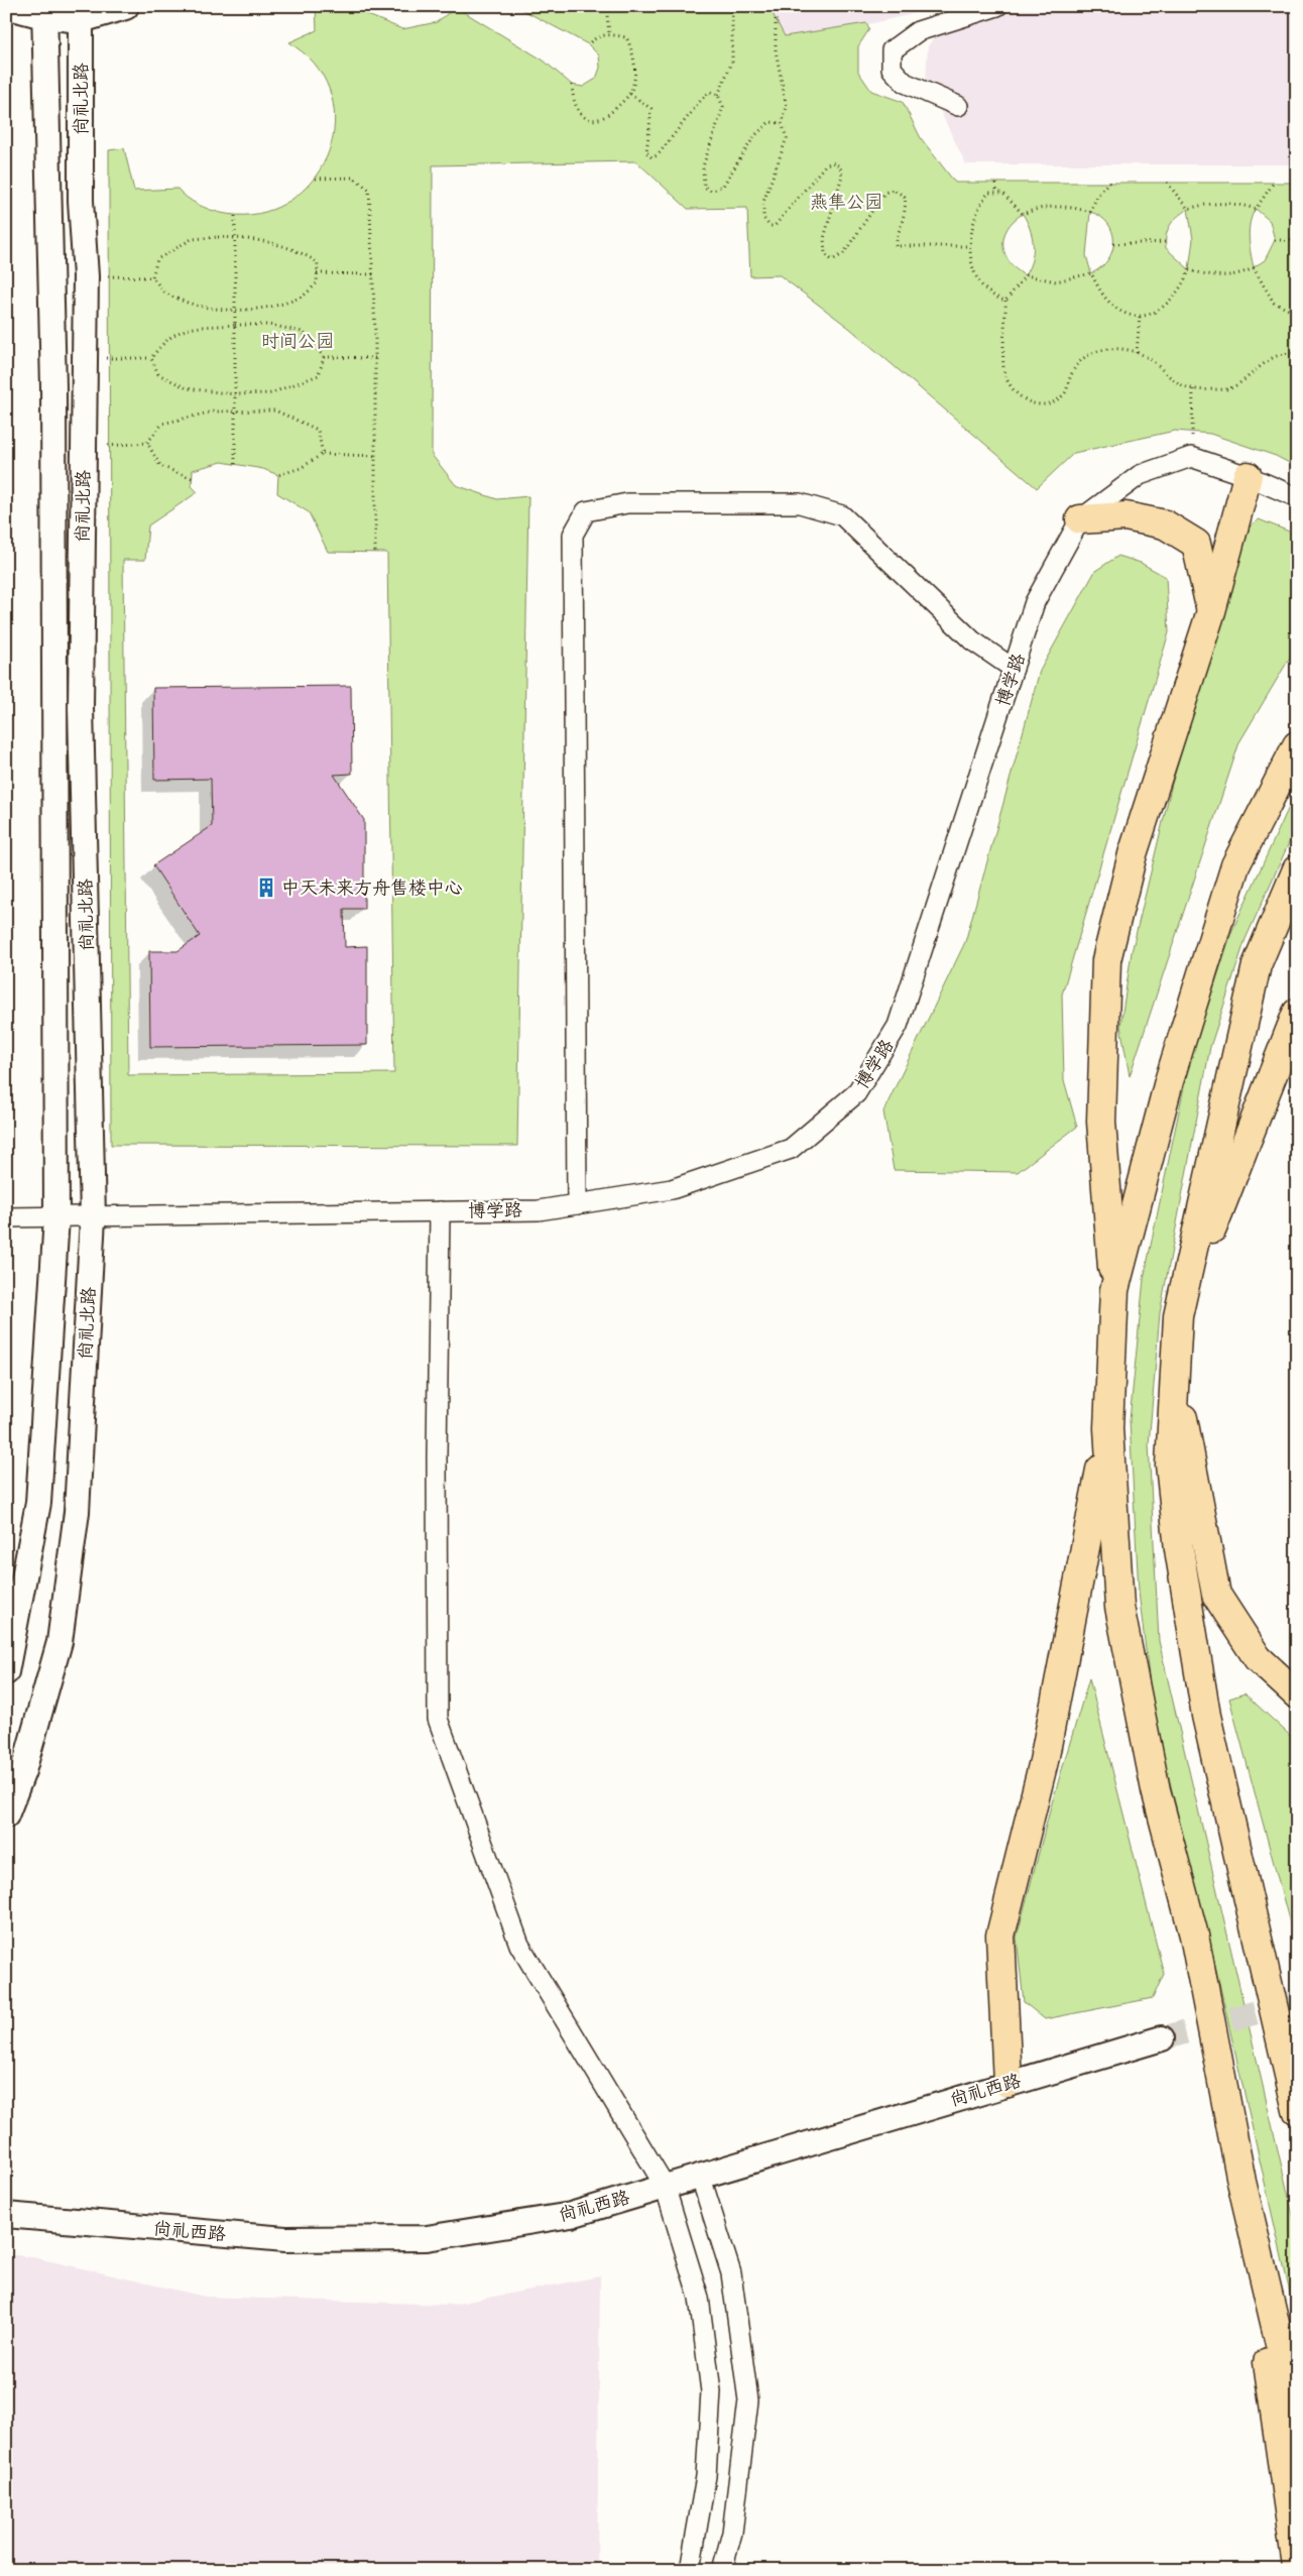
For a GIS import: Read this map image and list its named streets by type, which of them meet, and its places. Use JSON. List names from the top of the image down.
{
  "streets": {
    "street": ["尚礼北路", "博学路", "尚礼西路"]
  },
  "crossings": [
    ["尚礼北路", "博学路"]
  ],
  "parks": ["燕隼公园", "时间公园"],
  "places": {
    "building": ["中天未来方舟售楼中心"]
  }
}
